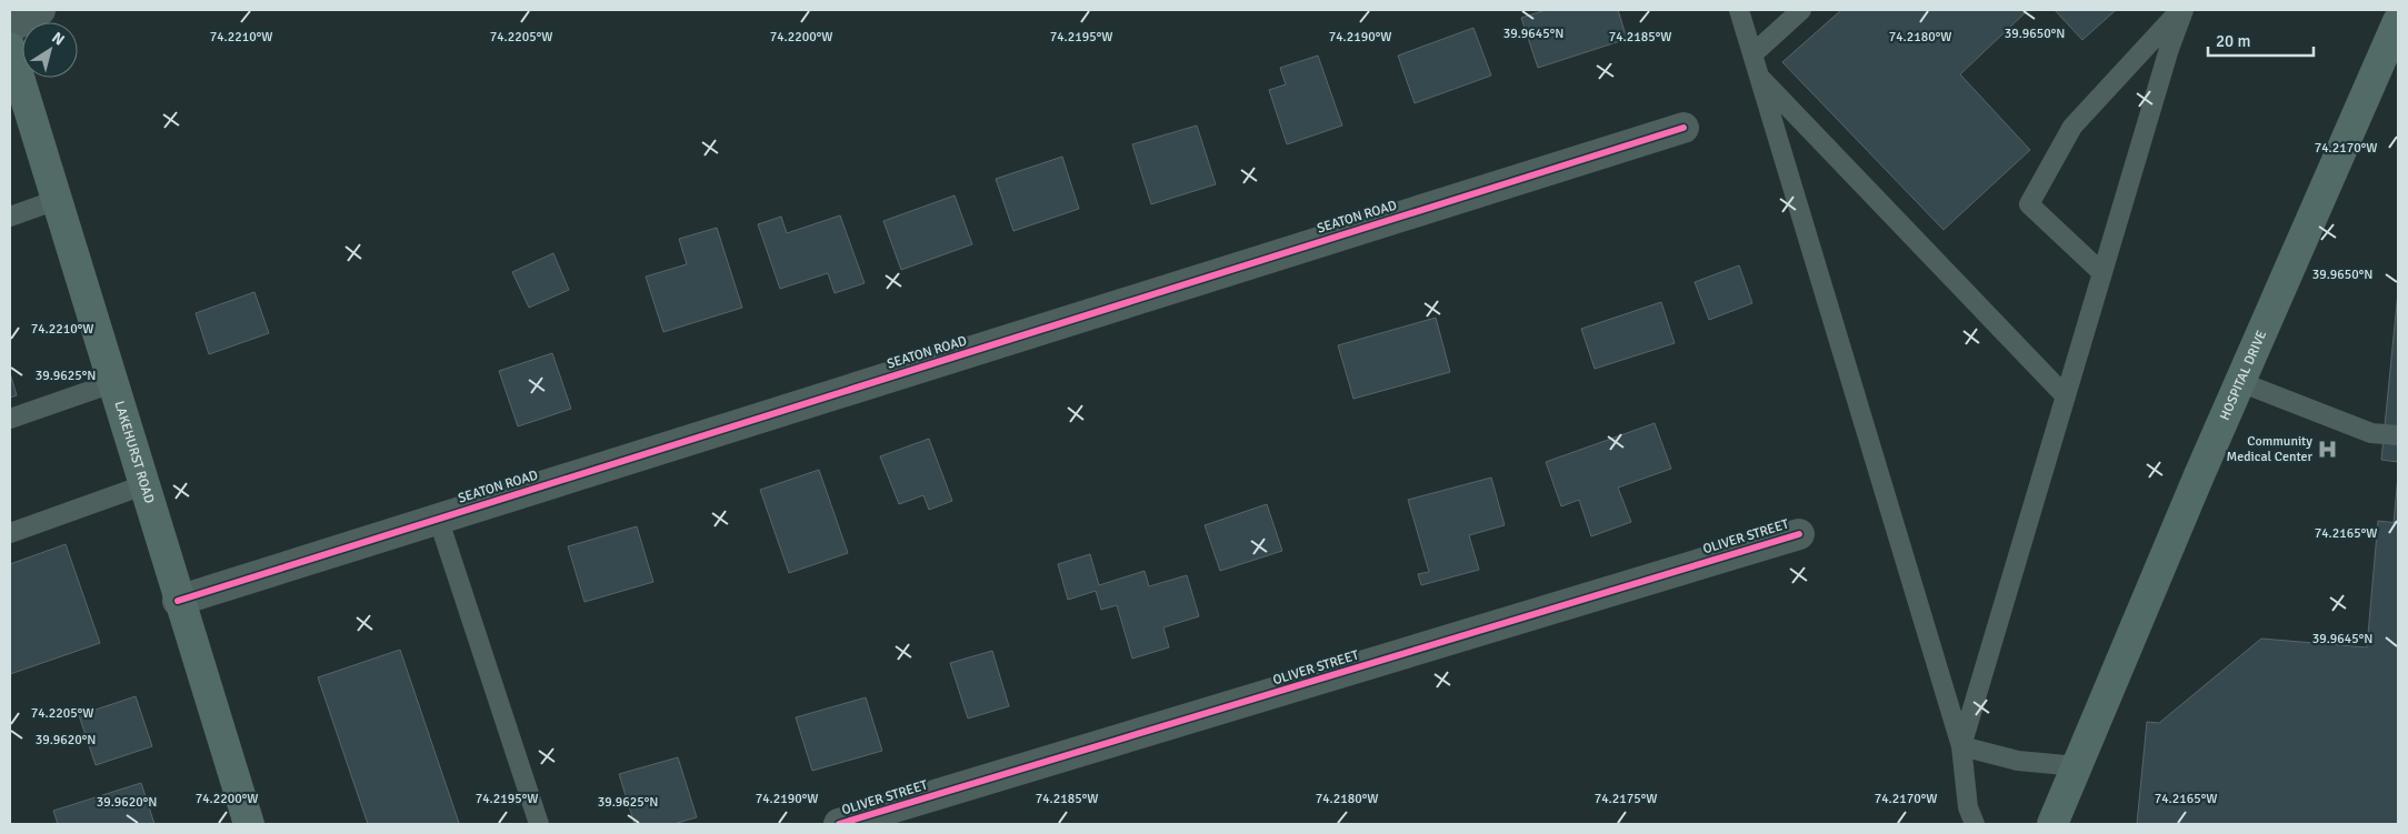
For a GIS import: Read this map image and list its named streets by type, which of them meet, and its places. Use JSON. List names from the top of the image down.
{
  "streets": {
    "street": [
      "SEATON ROAD",
      "HOSPITAL DRIVE",
      "LAKEHURST ROAD",
      "OLIVER STREET"
    ]
  },
  "crossings": [
    ["SEATON ROAD", "LAKEHURST ROAD"]
  ],
  "places": {
    "hospital": ["Community Medical Center"]
  },
  "scale_bar": "20 m",
  "north": "top right",
  "coordinates": [
    "39.9645°N",
    "39.9650°N",
    "74.2210°W",
    "74.2205°W",
    "74.2195°W",
    "74.2190°W",
    "74.2200°W",
    "74.2185°W",
    "74.2180°W",
    "74.2170°W",
    "39.9625°N",
    "74.2165°W",
    "39.9620°N",
    "74.2175°W"
  ]
}
